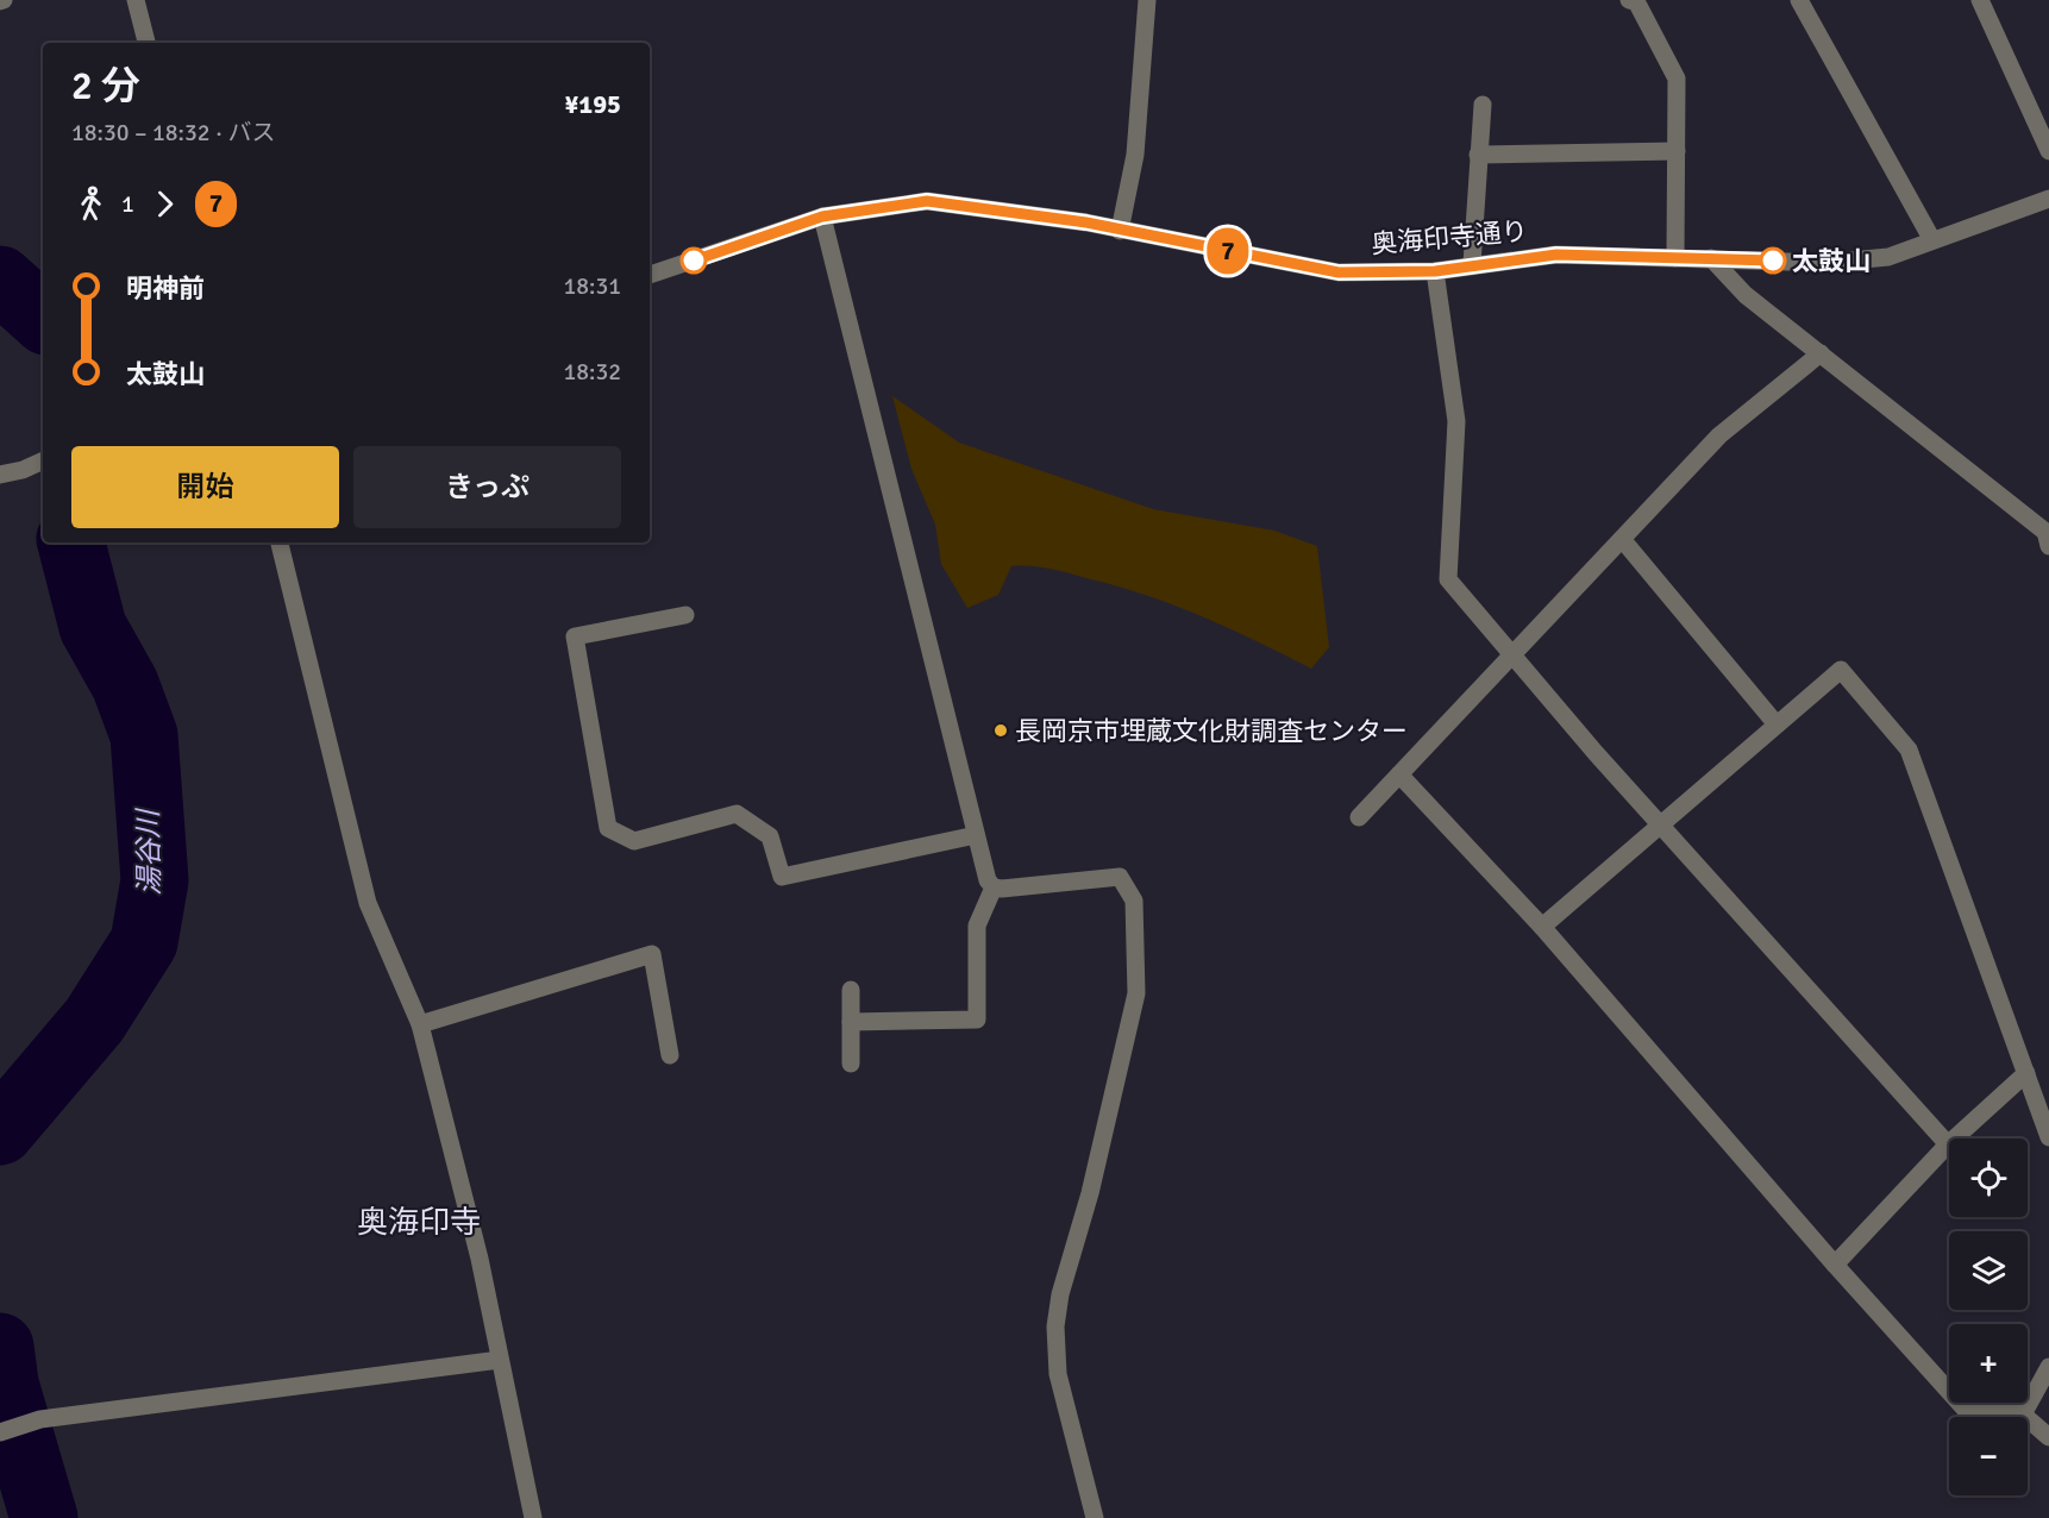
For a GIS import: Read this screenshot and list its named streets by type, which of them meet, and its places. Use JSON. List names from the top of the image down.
{
  "streets": {
    "street": ["奥海印寺通り"]
  },
  "districts": ["奥海印寺"],
  "water": ["湯谷川"],
  "places": ["太鼓山", "長岡京市埋蔵文化財調査センター"],
  "lines": ["bus line 7"],
  "page": {
    "on_map": "7",
    "heading": ["2 分", "18:30 – 18:32 · バス", "¥195"],
    "legs": ["1", "7"],
    "list": [
      {
        "name": "明神前",
        "value": "18:31"
      },
      {
        "name": "太鼓山",
        "value": "18:32"
      }
    ],
    "buttons": ["開始", "きっぷ"],
    "map_buttons": ["+", "−"]
  }
}
